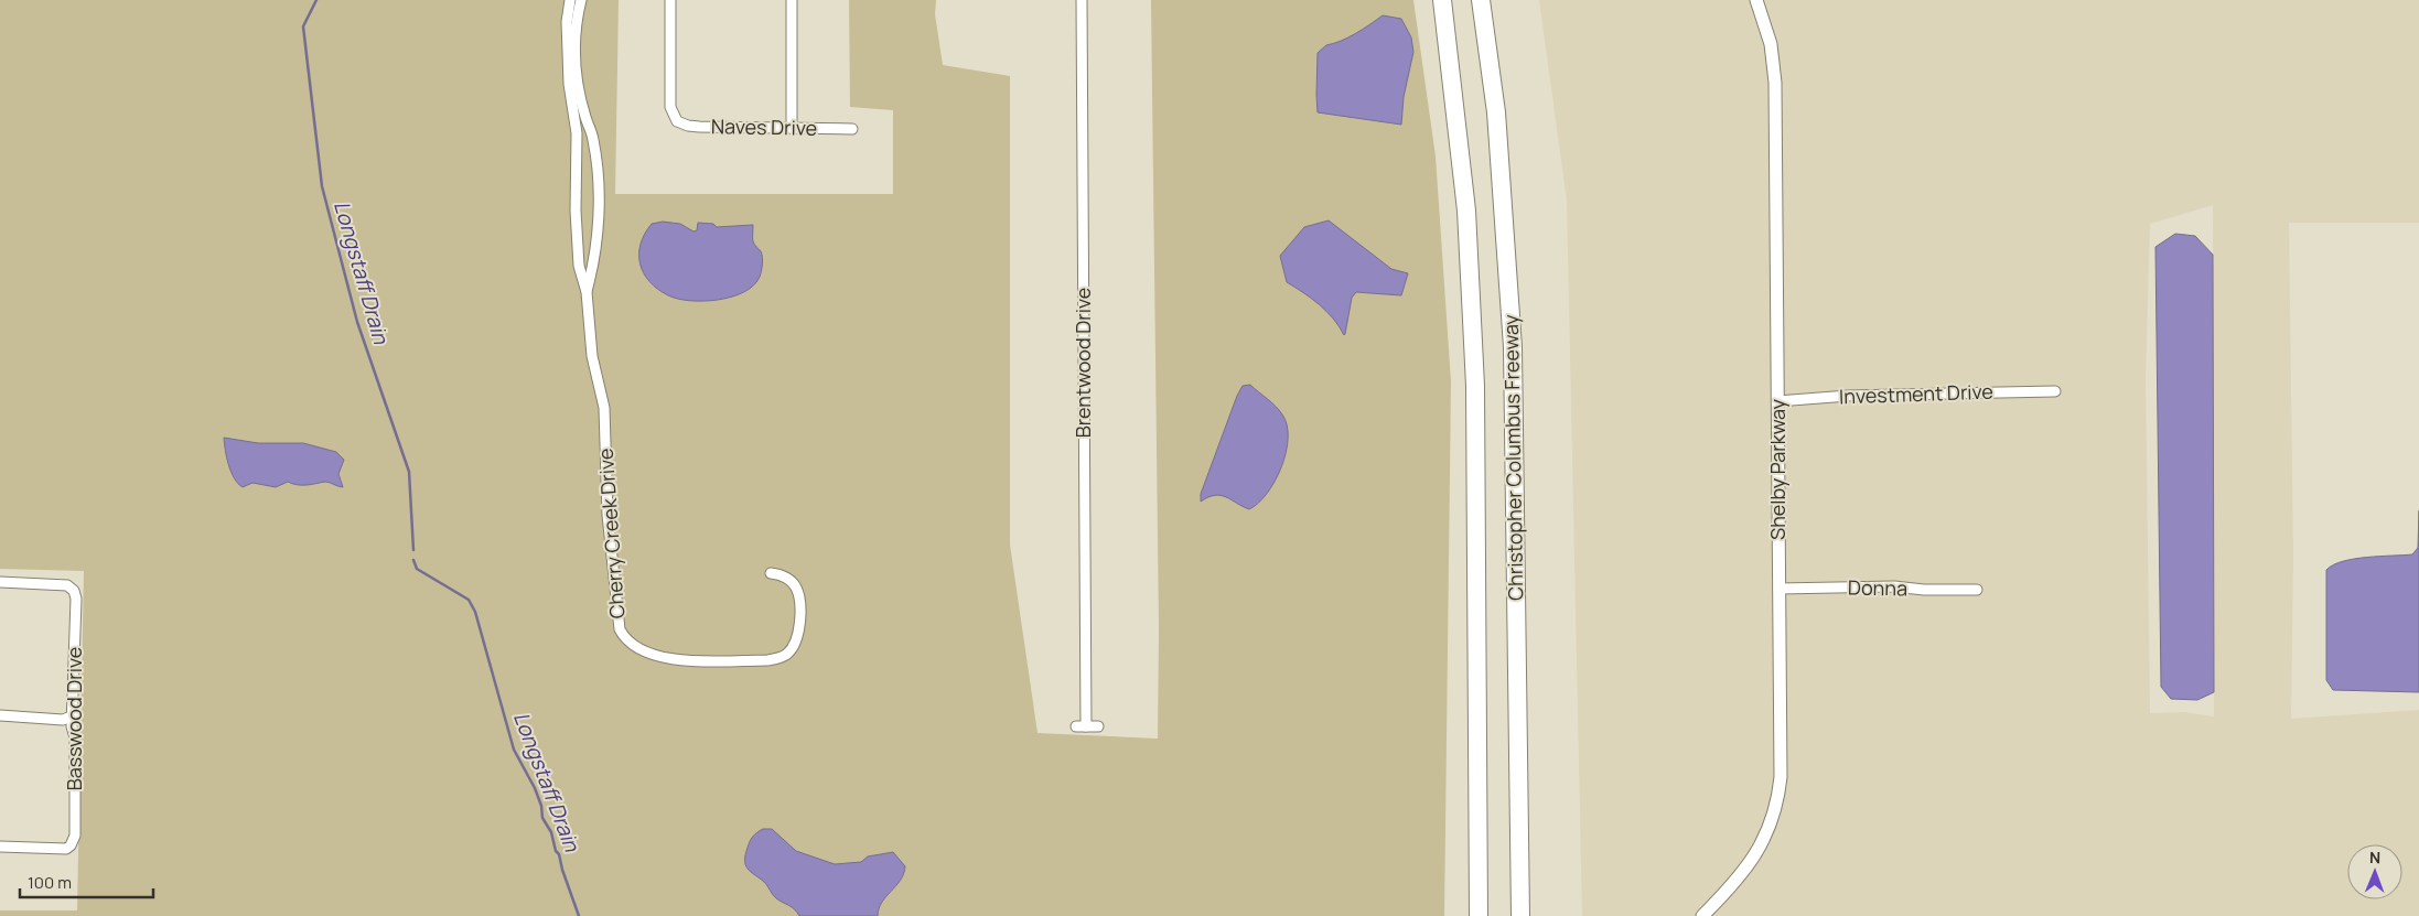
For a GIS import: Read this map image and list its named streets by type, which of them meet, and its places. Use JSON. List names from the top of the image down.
{
  "streets": {
    "highway": ["Christopher Columbus Freeway"],
    "street": [
      "Naves Drive",
      "Brentwood Drive",
      "Investment Drive",
      "Shelby Parkway",
      "Cherry Creek Drive",
      "Donna",
      "Basswood Drive"
    ]
  },
  "crossings": [
    ["Investment Drive", "Shelby Parkway"],
    ["Shelby Parkway", "Donna"]
  ],
  "water": ["Longstaff Drain"],
  "scale_bar": "100 m",
  "north": "top"
}
